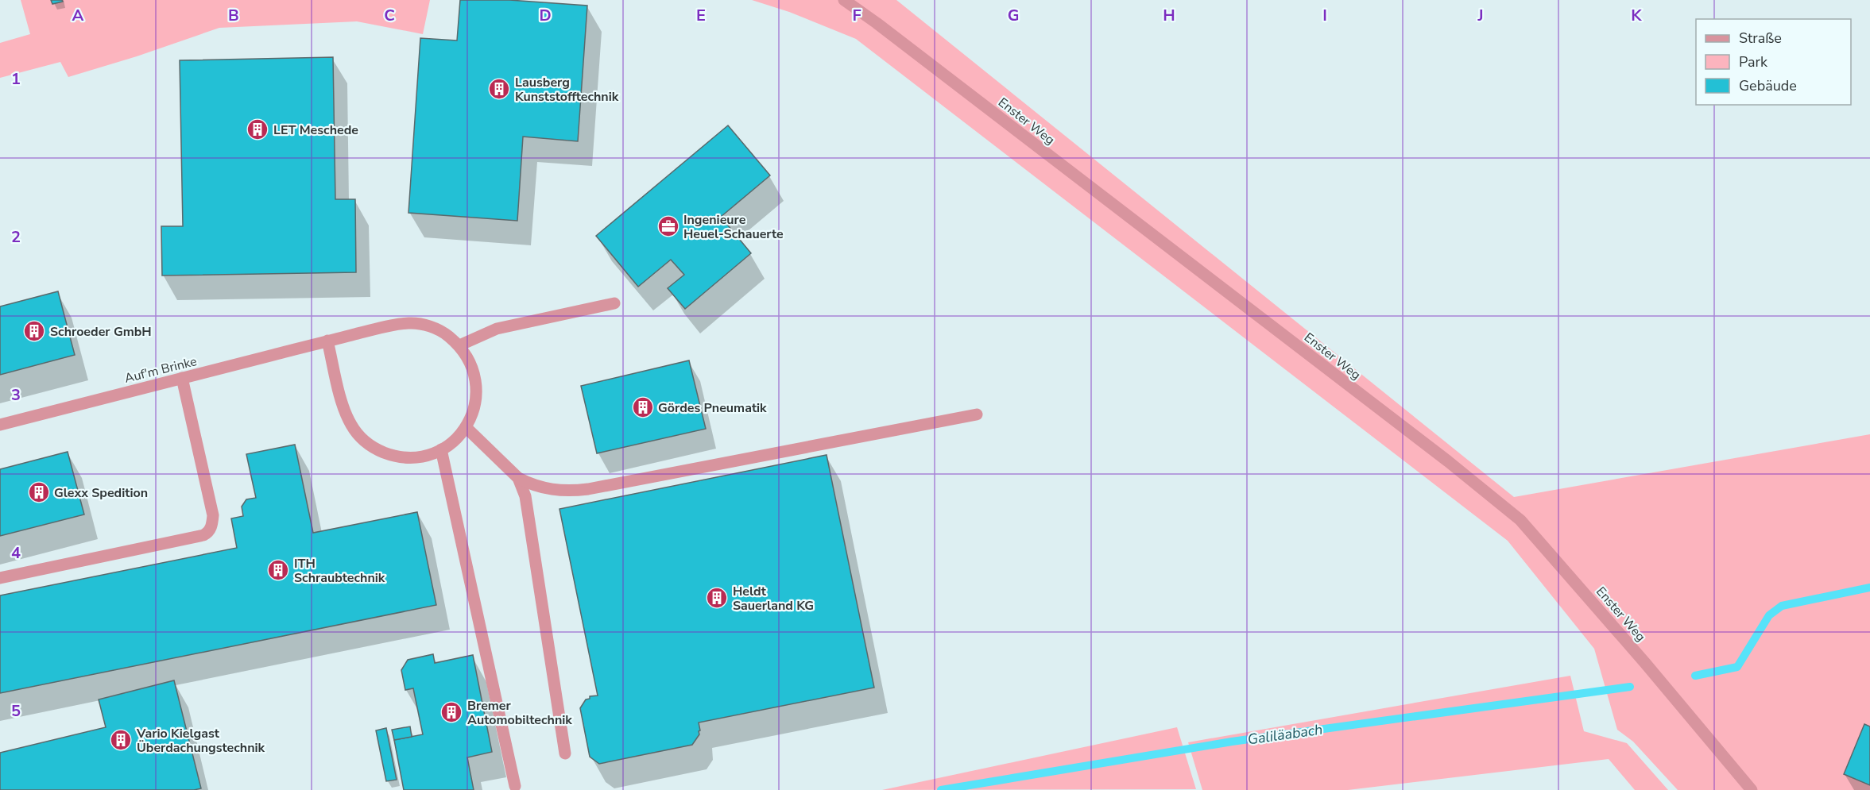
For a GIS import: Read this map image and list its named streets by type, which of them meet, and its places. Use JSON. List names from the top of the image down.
{
  "streets": {
    "street": ["Enster Weg", "Auf'm Brinke"]
  },
  "water": ["Galiläabach"],
  "places": {
    "building": [
      "Lausberg Kunststofftechnik",
      "LET Meschede",
      "Schroeder GmbH",
      "Gördes Pneumatik",
      "Glexx Spedition",
      "ITH Schraubtechnik",
      "Heldt Sauerland KG",
      "Bremer Automobiltechnik",
      "Vario Kielgast Überdachungstechnik"
    ],
    "office": ["Ingenieure Heuel-Schauerte"]
  },
  "legend": ["Straße", "Park", "Gebäude"],
  "grid": {
    "columns": [
      "A",
      "B",
      "C",
      "D",
      "E",
      "F",
      "G",
      "H",
      "I",
      "J",
      "K"
    ],
    "rows": [
      "1",
      "2",
      "3",
      "4",
      "5"
    ]
  }
}
